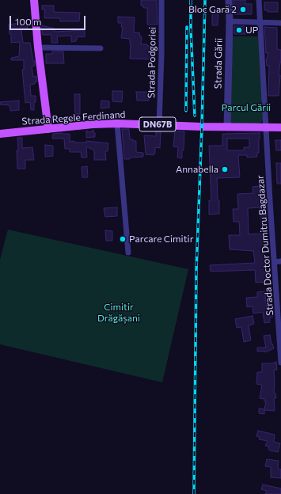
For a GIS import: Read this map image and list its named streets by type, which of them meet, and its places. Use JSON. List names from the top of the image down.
{
  "streets": {
    "main road": ["Strada Regele Ferdinand", "DN67B"],
    "street": ["Strada Podgoriei", "Strada Gării", "Strada Doctor Dumitru Bagdazar"]
  },
  "crossings": [
    ["Strada Podgoriei", "Strada Regele Ferdinand"],
    ["Strada Gării", "Strada Regele Ferdinand"],
    ["Strada Regele Ferdinand", "Strada Doctor Dumitru Bagdazar"]
  ],
  "parks": ["Parcul Gării", "Cimitir Drăgășani"],
  "places": [
    "Bloc Gară 2",
    "UP",
    "Annabella",
    "Parcare Cimitir"
  ],
  "scale_bar": "100 m"
}
